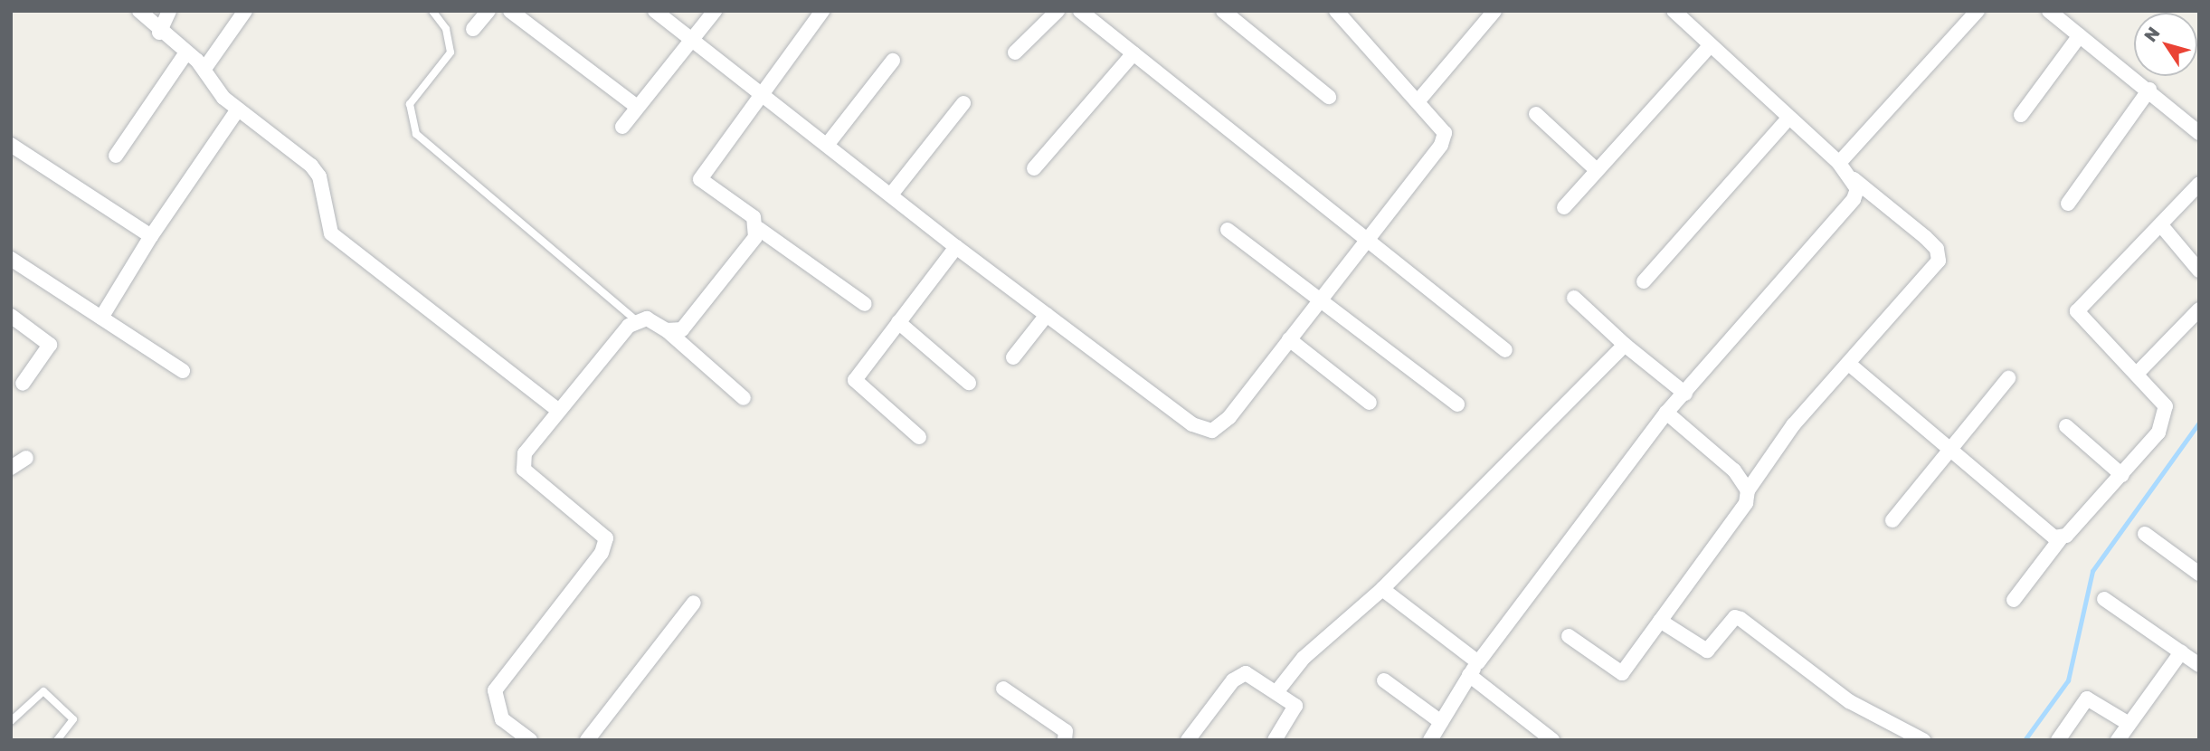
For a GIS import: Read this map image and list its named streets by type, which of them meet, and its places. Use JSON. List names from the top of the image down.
{
  "north": "top left"
}
